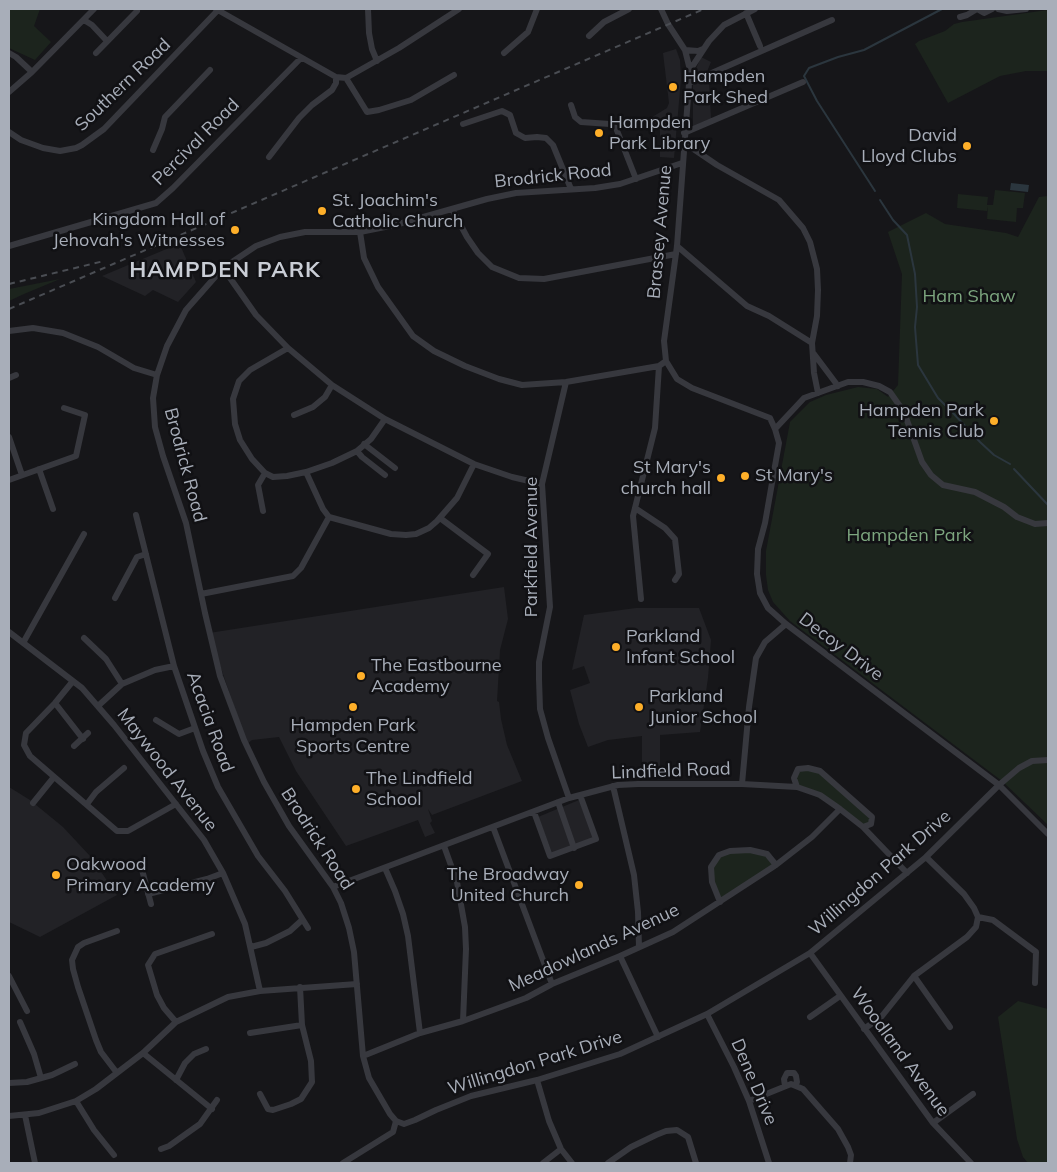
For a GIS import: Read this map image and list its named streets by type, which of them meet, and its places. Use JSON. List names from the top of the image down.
{
  "streets": {
    "street": [
      "Southern Road",
      "Percival Road",
      "Brodrick Road",
      "Brassey Avenue",
      "Parkfield Avenue",
      "Decoy Drive",
      "Acacia Road",
      "Maywood Avenue",
      "Lindfield Road",
      "Willingdon Park Drive",
      "Meadowlands Avenue",
      "Woodland Avenue",
      "Dene Drive"
    ]
  },
  "crossings": [
    ["Brodrick Road", "Brassey Avenue"],
    ["Brodrick Road", "Lindfield Road"],
    ["Brodrick Road", "Willingdon Park Drive"],
    ["Brodrick Road", "Meadowlands Avenue"],
    ["Brassey Avenue", "Decoy Drive"],
    ["Parkfield Avenue", "Lindfield Road"],
    ["Decoy Drive", "Willingdon Park Drive"],
    ["Lindfield Road", "Willingdon Park Drive"],
    ["Lindfield Road", "Meadowlands Avenue"],
    ["Willingdon Park Drive", "Woodland Avenue"],
    ["Willingdon Park Drive", "Dene Drive"]
  ],
  "districts": ["HAMPDEN PARK"],
  "parks": ["Ham Shaw", "Hampden Park"],
  "places": [
    "Hampden Park Shed",
    "Hampden Park Library",
    "David Lloyd Clubs",
    "St. Joachim's Catholic Church",
    "Kingdom Hall of Jehovah's Witnesses",
    "Hampden Park Tennis Club",
    "St Mary's",
    "St Mary's church hall",
    "Parkland Infant School",
    "The Eastbourne Academy",
    "Hampden Park Sports Centre",
    "Parkland Junior School",
    "The Lindfield School",
    "Oakwood Primary Academy",
    "The Broadway United Church"
  ]
}
